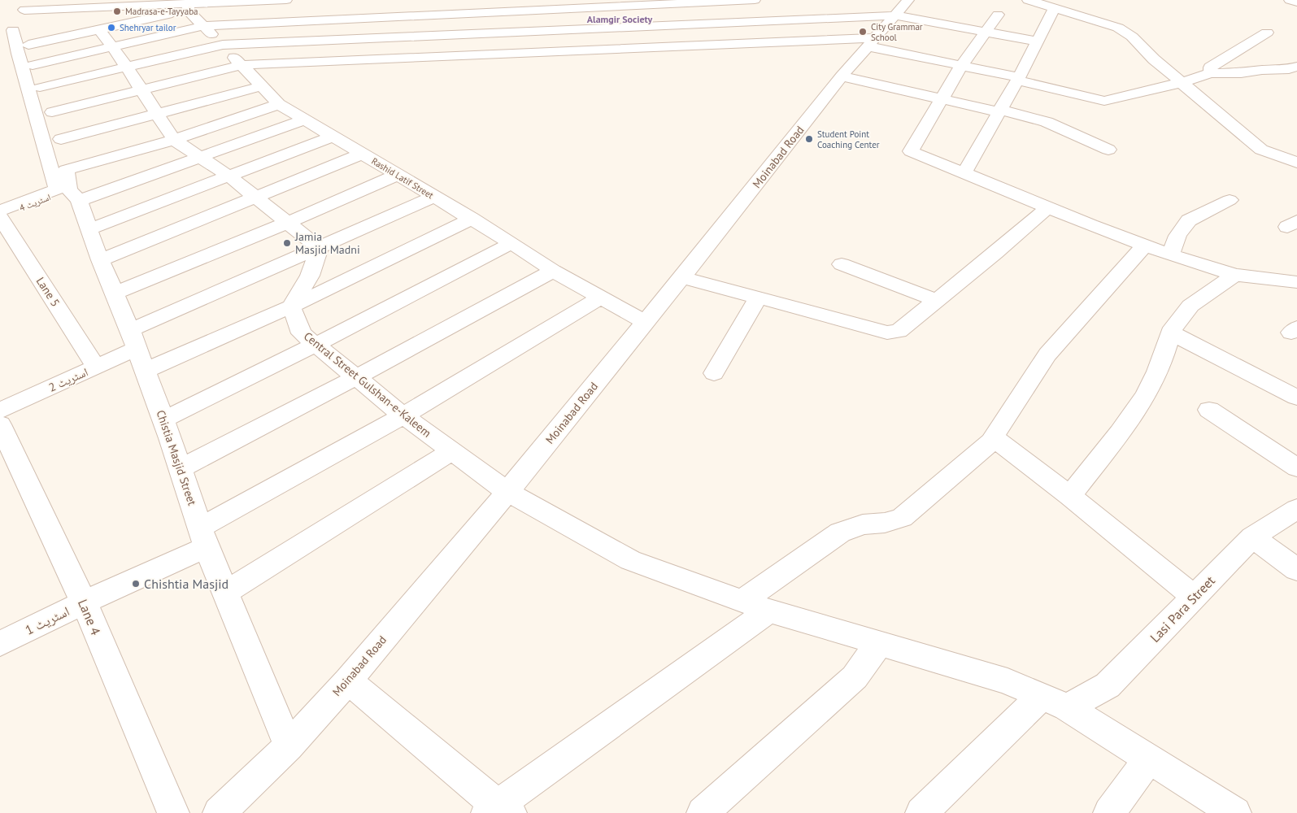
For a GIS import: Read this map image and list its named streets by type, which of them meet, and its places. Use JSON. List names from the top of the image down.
{
  "streets": {
    "street": [
      "Moinabad Road",
      "Rashid Latif Street",
      "اسٹریٹ 4",
      "Lane 5",
      "اسٹریٹ 2",
      "Central Street Gulshan-e-Kaleem",
      "Chistia Masjid Street",
      "Lasi Para Street",
      "Lane 4",
      "اسٹریٹ 1"
    ]
  },
  "crossings": [
    ["Moinabad Road", "Rashid Latif Street"],
    ["Moinabad Road", "Central Street Gulshan-e-Kaleem"],
    ["Moinabad Road", "Chistia Masjid Street"],
    ["Rashid Latif Street", "اسٹریٹ 2"],
    ["Rashid Latif Street", "اسٹریٹ 1"],
    ["اسٹریٹ 4", "Lane 5"],
    ["اسٹریٹ 4", "Chistia Masjid Street"],
    ["Lane 5", "اسٹریٹ 2"],
    ["اسٹریٹ 2", "Chistia Masjid Street"],
    ["Central Street Gulshan-e-Kaleem", "Lasi Para Street"],
    ["Central Street Gulshan-e-Kaleem", "اسٹریٹ 1"],
    ["Chistia Masjid Street", "اسٹریٹ 1"],
    ["Lane 4", "اسٹریٹ 1"]
  ],
  "districts": ["Alamgir Society"],
  "places": [
    "Madrasa-e-Tayyaba",
    "Shehryar tailor",
    "City Grammar School",
    "Student Point Coaching Center",
    "Jamia Masjid Madni",
    "Chishtia Masjid"
  ]
}
